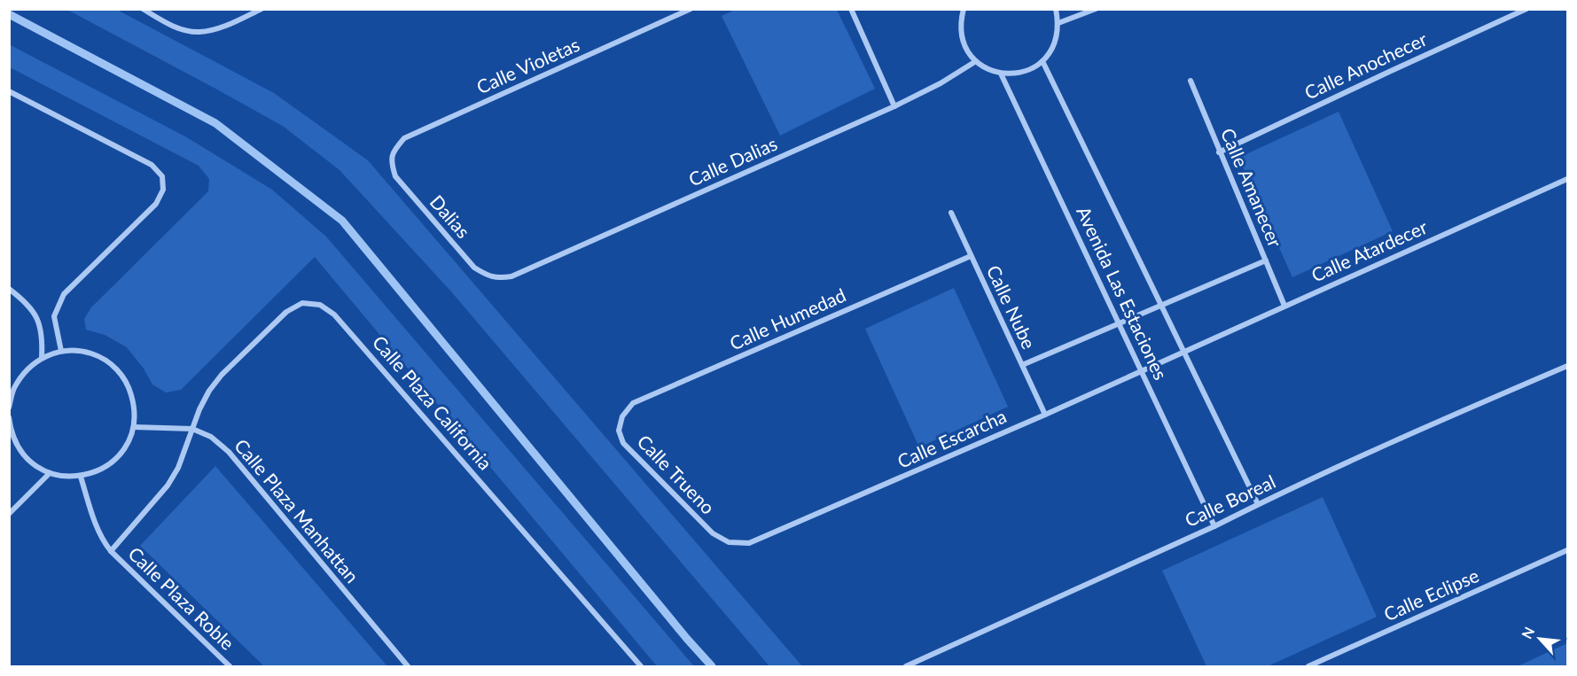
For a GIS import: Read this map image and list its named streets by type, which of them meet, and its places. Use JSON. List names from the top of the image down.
{
  "streets": {
    "street": [
      "Calle Violetas",
      "Calle Anochecer",
      "Calle Dalias",
      "Calle Amanecer",
      "Dalias",
      "Calle Atardecer",
      "Avenida Las Estaciones",
      "Calle Nube",
      "Calle Humedad",
      "Calle Plaza California",
      "Calle Escarcha",
      "Calle Trueno",
      "Calle Boreal",
      "Calle Plaza Manhattan",
      "Calle Eclipse",
      "Calle Plaza Roble"
    ]
  },
  "crossings": [
    ["Calle Violetas", "Dalias"],
    ["Calle Anochecer", "Calle Amanecer"],
    ["Calle Dalias", "Dalias"],
    ["Calle Amanecer", "Calle Atardecer"],
    ["Calle Atardecer", "Avenida Las Estaciones"],
    ["Calle Atardecer", "Calle Escarcha"],
    ["Avenida Las Estaciones", "Calle Escarcha"],
    ["Avenida Las Estaciones", "Calle Boreal"],
    ["Calle Nube", "Calle Humedad"],
    ["Calle Nube", "Calle Escarcha"],
    ["Calle Humedad", "Calle Trueno"],
    ["Calle Plaza California", "Calle Plaza Manhattan"],
    ["Calle Plaza California", "Calle Plaza Roble"],
    ["Calle Escarcha", "Calle Trueno"],
    ["Calle Plaza Manhattan", "Calle Plaza Roble"]
  ],
  "north": "top left"
}
